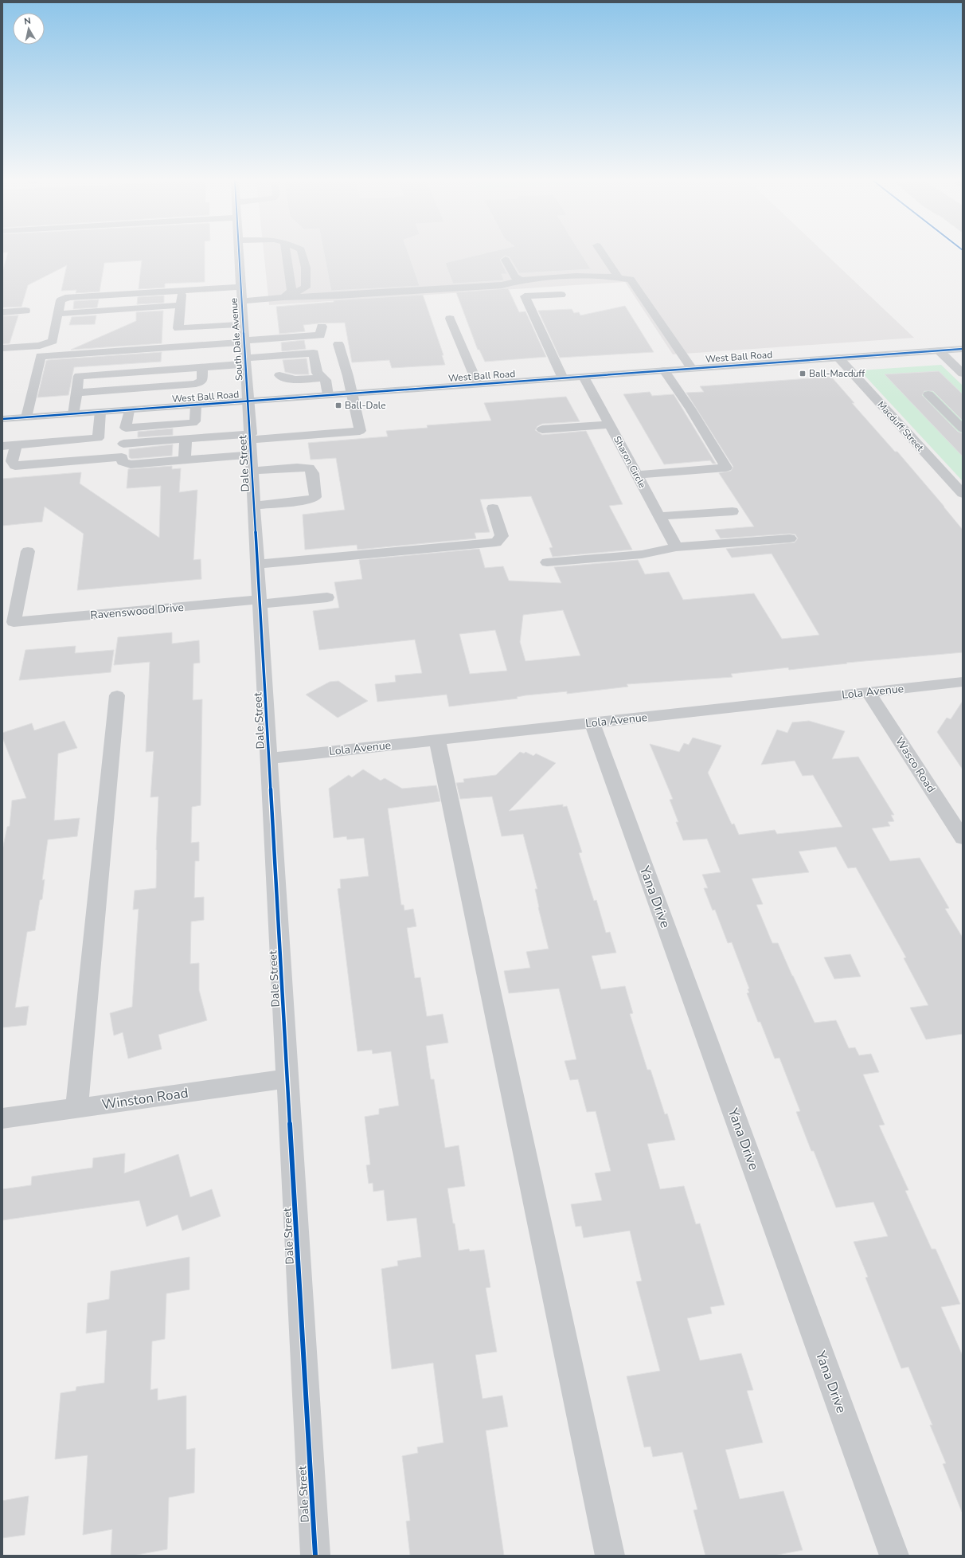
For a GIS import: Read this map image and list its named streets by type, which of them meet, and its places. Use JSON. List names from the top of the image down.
{
  "streets": {
    "main road": ["West Ball Road"],
    "street": [
      "South Dale Avenue",
      "Macduff Street",
      "Sharon Circle",
      "Dale Street",
      "Ravenswood Drive",
      "Lola Avenue",
      "Wasco Road",
      "Yana Drive",
      "Winston Road"
    ]
  },
  "crossings": [
    ["South Dale Avenue", "West Ball Road"],
    ["South Dale Avenue", "Dale Street"],
    ["West Ball Road", "Macduff Street"],
    ["West Ball Road", "Sharon Circle"],
    ["West Ball Road", "Dale Street"],
    ["Dale Street", "Ravenswood Drive"],
    ["Dale Street", "Lola Avenue"],
    ["Dale Street", "Winston Road"],
    ["Lola Avenue", "Wasco Road"],
    ["Lola Avenue", "Yana Drive"]
  ],
  "places": {
    "transit": ["Ball-Macduff", "Ball-Dale"]
  },
  "north": "top"
}
